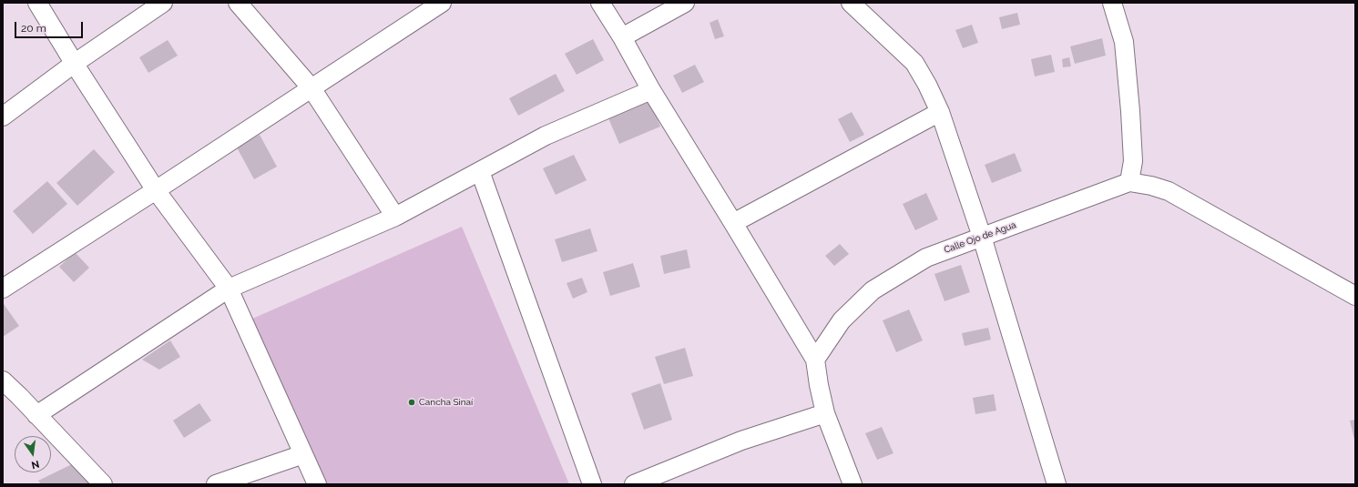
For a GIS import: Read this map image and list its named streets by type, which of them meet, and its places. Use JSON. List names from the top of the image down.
{
  "streets": {
    "street": ["Calle Ojo de Agua"]
  },
  "places": ["Cancha Sinaí"],
  "scale_bar": "20 m",
  "north": "bottom"
}
